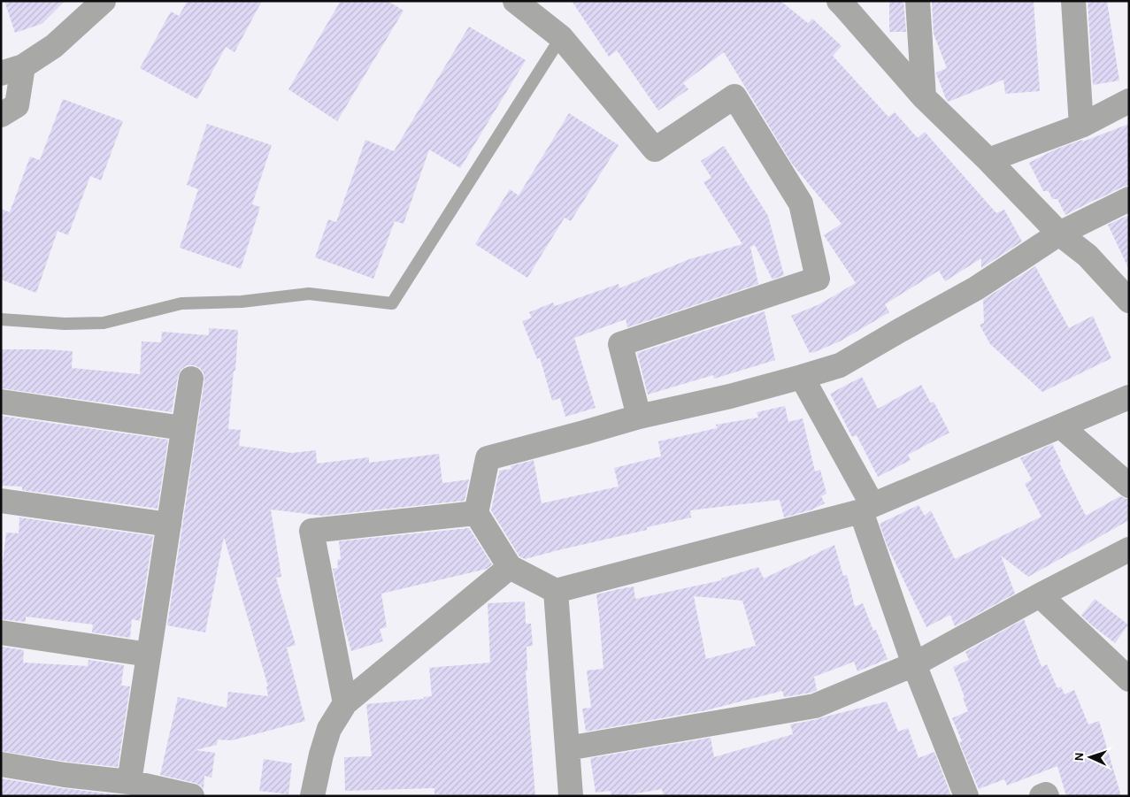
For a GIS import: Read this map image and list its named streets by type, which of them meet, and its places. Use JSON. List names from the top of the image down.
{
  "north": "left"
}
